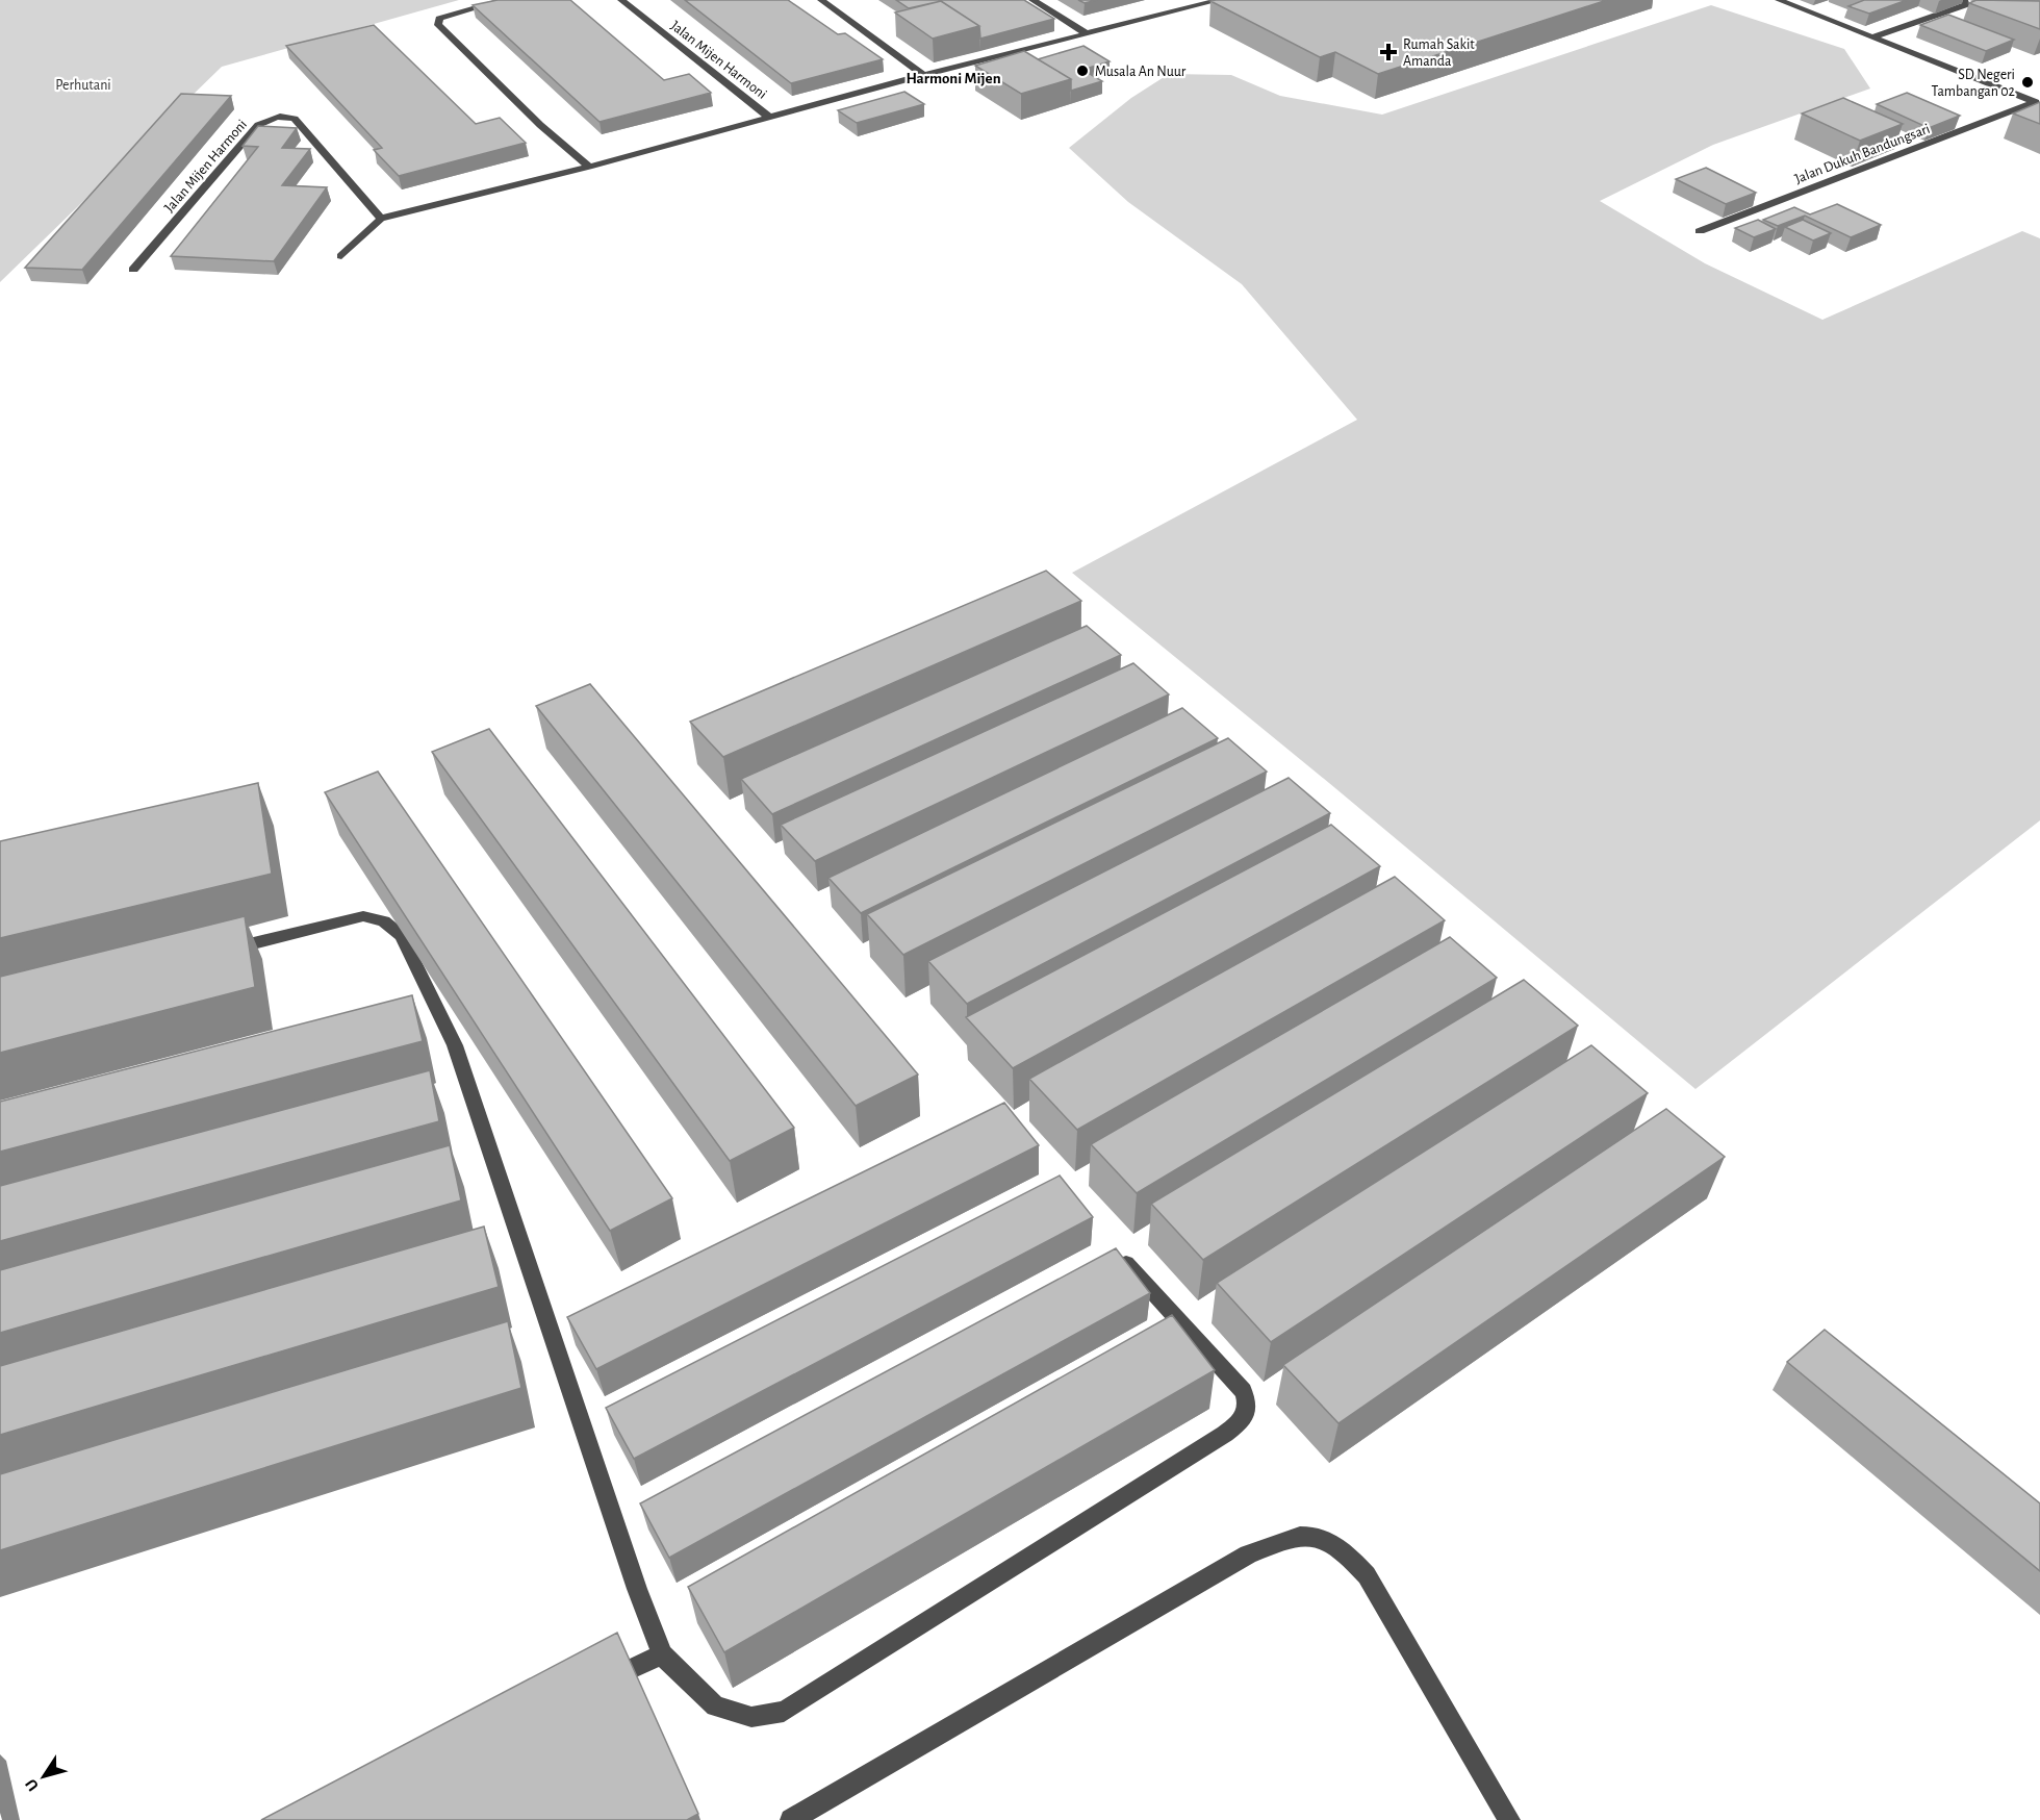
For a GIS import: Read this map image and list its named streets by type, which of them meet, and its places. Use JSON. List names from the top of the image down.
{
  "streets": {
    "street": ["Jalan Mijen Harmoni", "Jalan Dukuh Bandungsari"]
  },
  "districts": ["Harmoni Mijen"],
  "parks": ["Perhutani"],
  "places": {
    "health": ["Rumah Sakit Amanda"],
    "other": ["Musala An Nuur", "SD Negeri Tambangan 02"]
  },
  "north": "bottom left"
}
